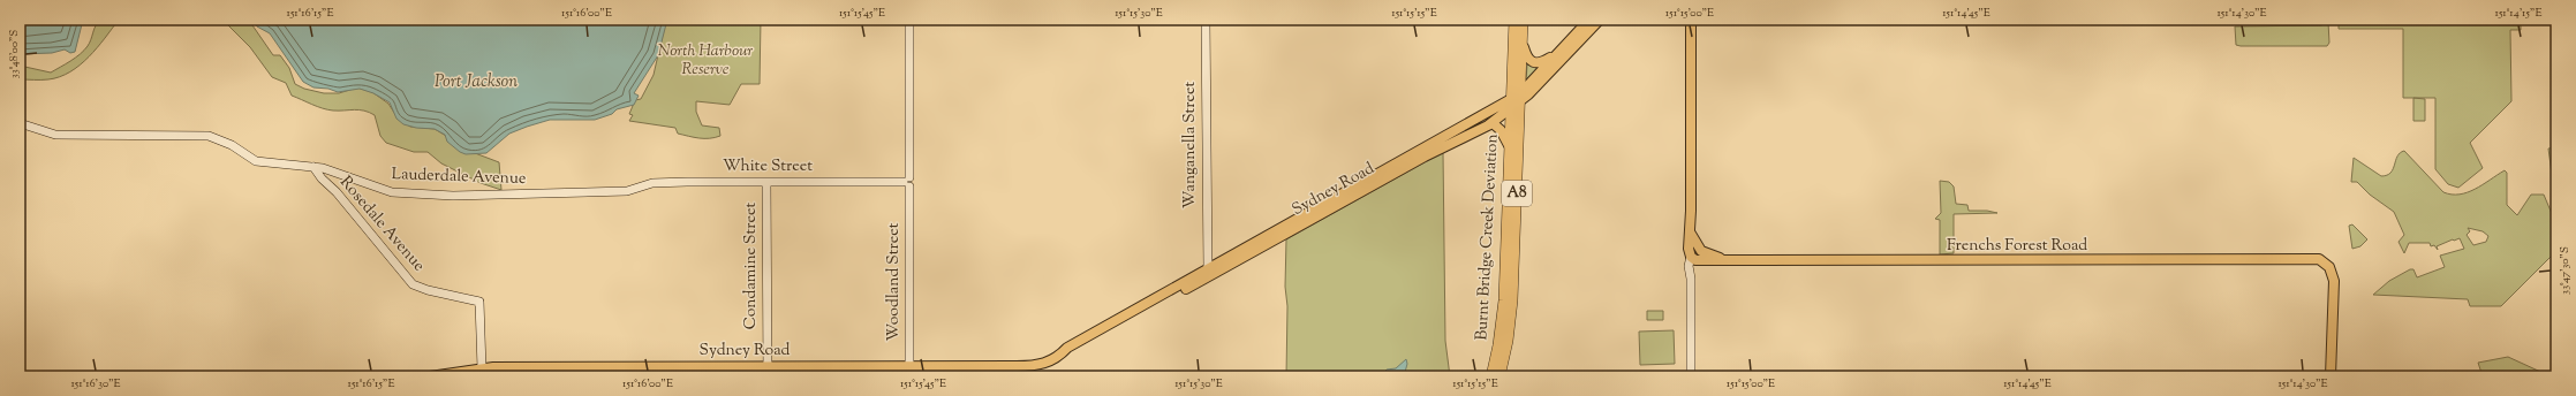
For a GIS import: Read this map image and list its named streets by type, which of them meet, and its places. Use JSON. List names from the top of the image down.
{
  "streets": {
    "highway": ["A8", "Burnt Bridge Creek Deviation"],
    "main road": ["Sydney Road", "Frenchs Forest Road"],
    "street": [
      "Wanganella Street",
      "White Street",
      "Lauderdale Avenue",
      "Rosedale Avenue",
      "Condamine Street",
      "Woodland Street"
    ]
  },
  "crossings": [
    ["Wanganella Street", "Sydney Road"],
    ["White Street", "Lauderdale Avenue"],
    ["White Street", "Condamine Street"],
    ["White Street", "Woodland Street"],
    ["Lauderdale Avenue", "Rosedale Avenue"],
    ["Sydney Road", "A8"],
    ["Sydney Road", "Rosedale Avenue"],
    ["Sydney Road", "Burnt Bridge Creek Deviation"],
    ["Sydney Road", "Condamine Street"],
    ["Sydney Road", "Woodland Street"],
    ["A8", "Burnt Bridge Creek Deviation"]
  ],
  "water": ["Port Jackson"],
  "parks": ["North Harbour Reserve"],
  "coordinates": [
    "151°16'15\"E",
    "151°16'00\"E",
    "151°15'45\"E",
    "151°15'30\"E",
    "151°15'15\"E",
    "151°15'00\"E",
    "151°14'45\"E",
    "151°14'30\"E",
    "151°14'15\"E",
    "33°48'00\"S",
    "33°47'30\"S",
    "151°16'30\"E"
  ]
}
